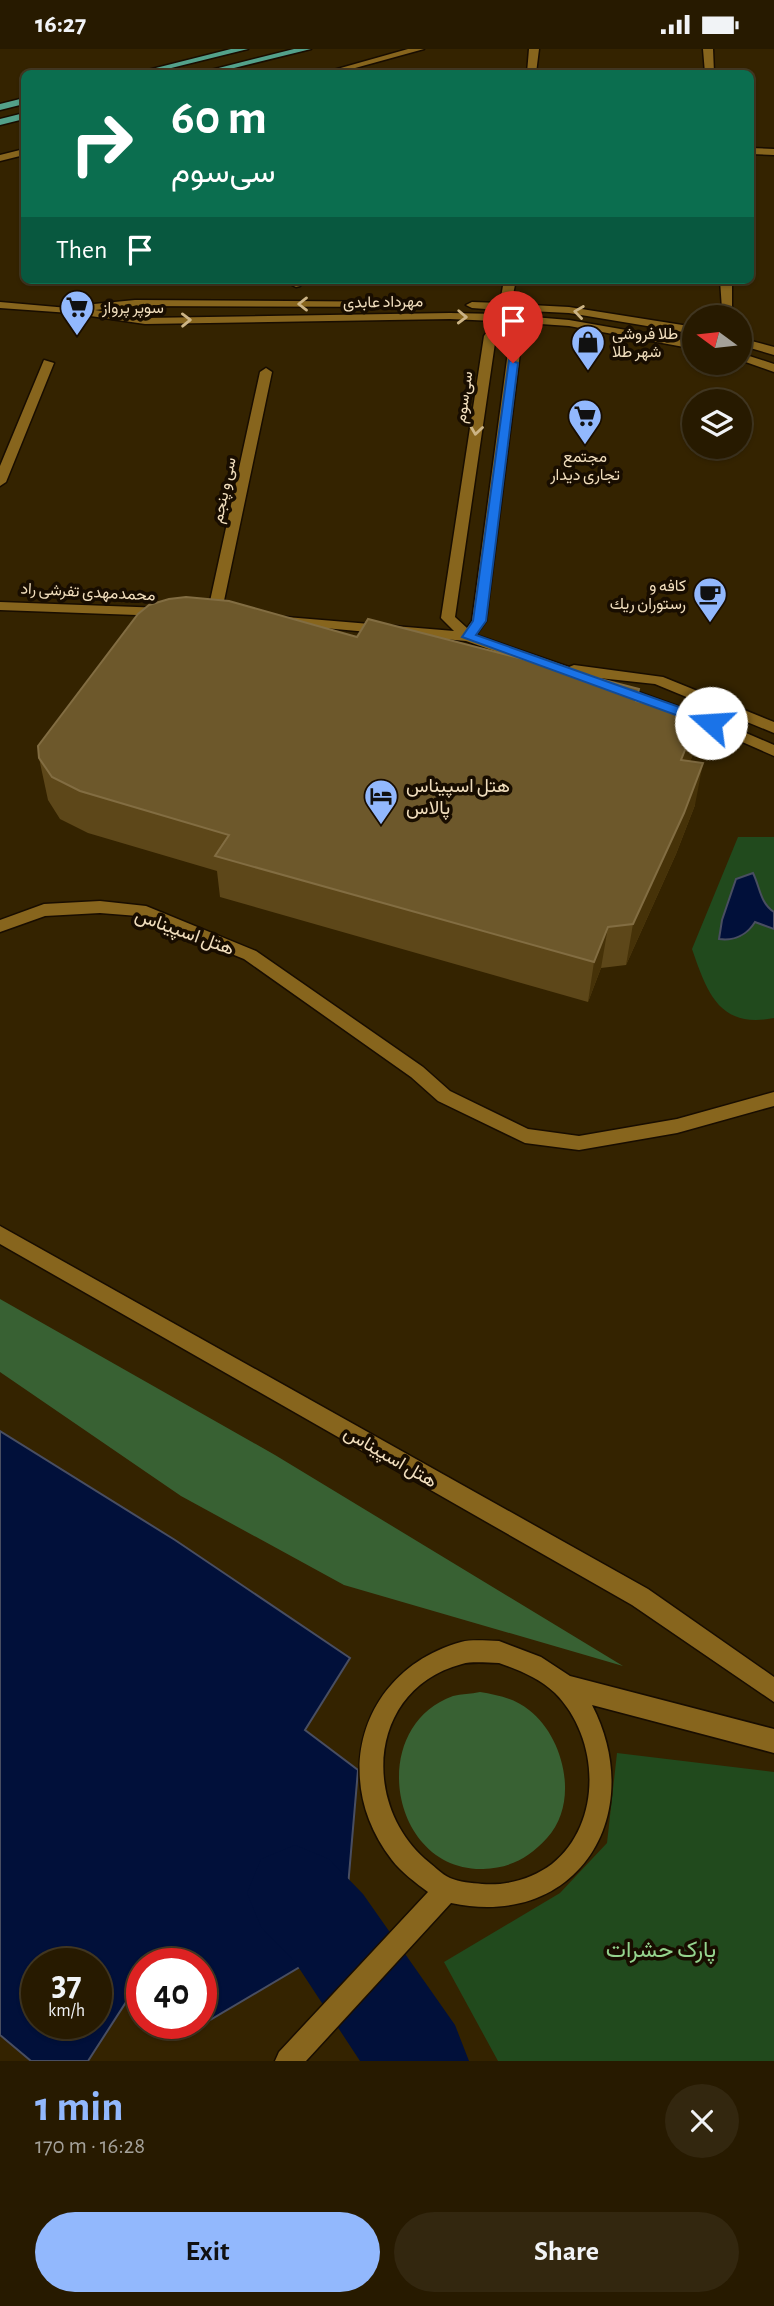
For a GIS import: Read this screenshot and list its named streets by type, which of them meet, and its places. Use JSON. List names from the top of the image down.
{
  "streets": {
    "street": [
      "مهرداد عابدی",
      "سی‌سوم",
      "سی و پنجم",
      "محمدمهدی تفرشی راد",
      "هتل اسپیناس"
    ]
  },
  "crossings": [
    ["مهرداد عابدی", "سی‌سوم"]
  ],
  "parks": ["پارک حشرات"],
  "places": {
    "supermarket": ["سوپر پرواز", "مجتمع تجاری دیدار"],
    "shop": ["طلا فروشی شهر طلا"],
    "cafe": ["كافه و رستوران ريك"],
    "hotel": ["هتل اسپیناس پالاس"]
  },
  "north": "left",
  "page": {
    "status": "16:27",
    "turn": ["60 m", "سی‌سوم"],
    "then": "Then",
    "speed": "37 km/h",
    "limit": "40",
    "heading": ["1 min", "170 m · 16:28"],
    "buttons": ["Exit", "Share"]
  }
}
